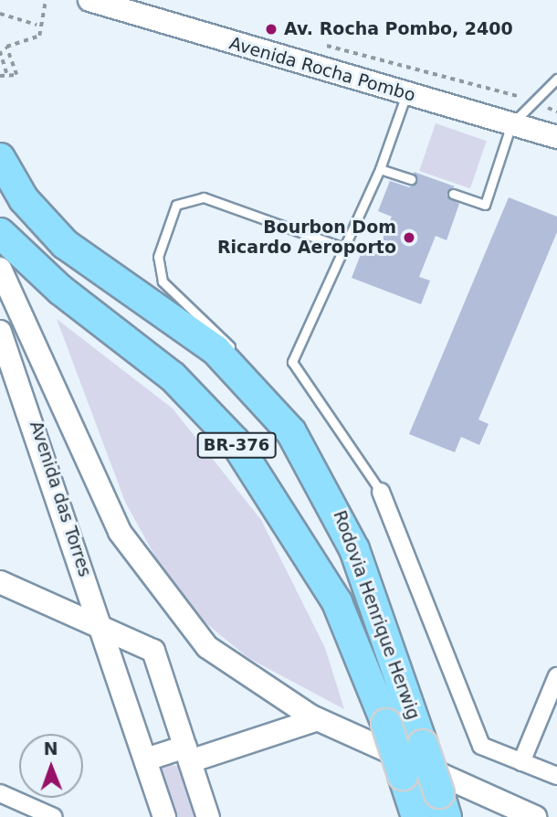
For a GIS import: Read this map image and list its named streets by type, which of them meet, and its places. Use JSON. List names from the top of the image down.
{
  "streets": {
    "highway": ["BR-376", "Rodovia Henrique Herwig"],
    "main road": ["Avenida Rocha Pombo", "Avenida das Torres"]
  },
  "places": ["Av. Rocha Pombo, 2400", "Bourbon Dom Ricardo Aeroporto"],
  "north": "top"
}
